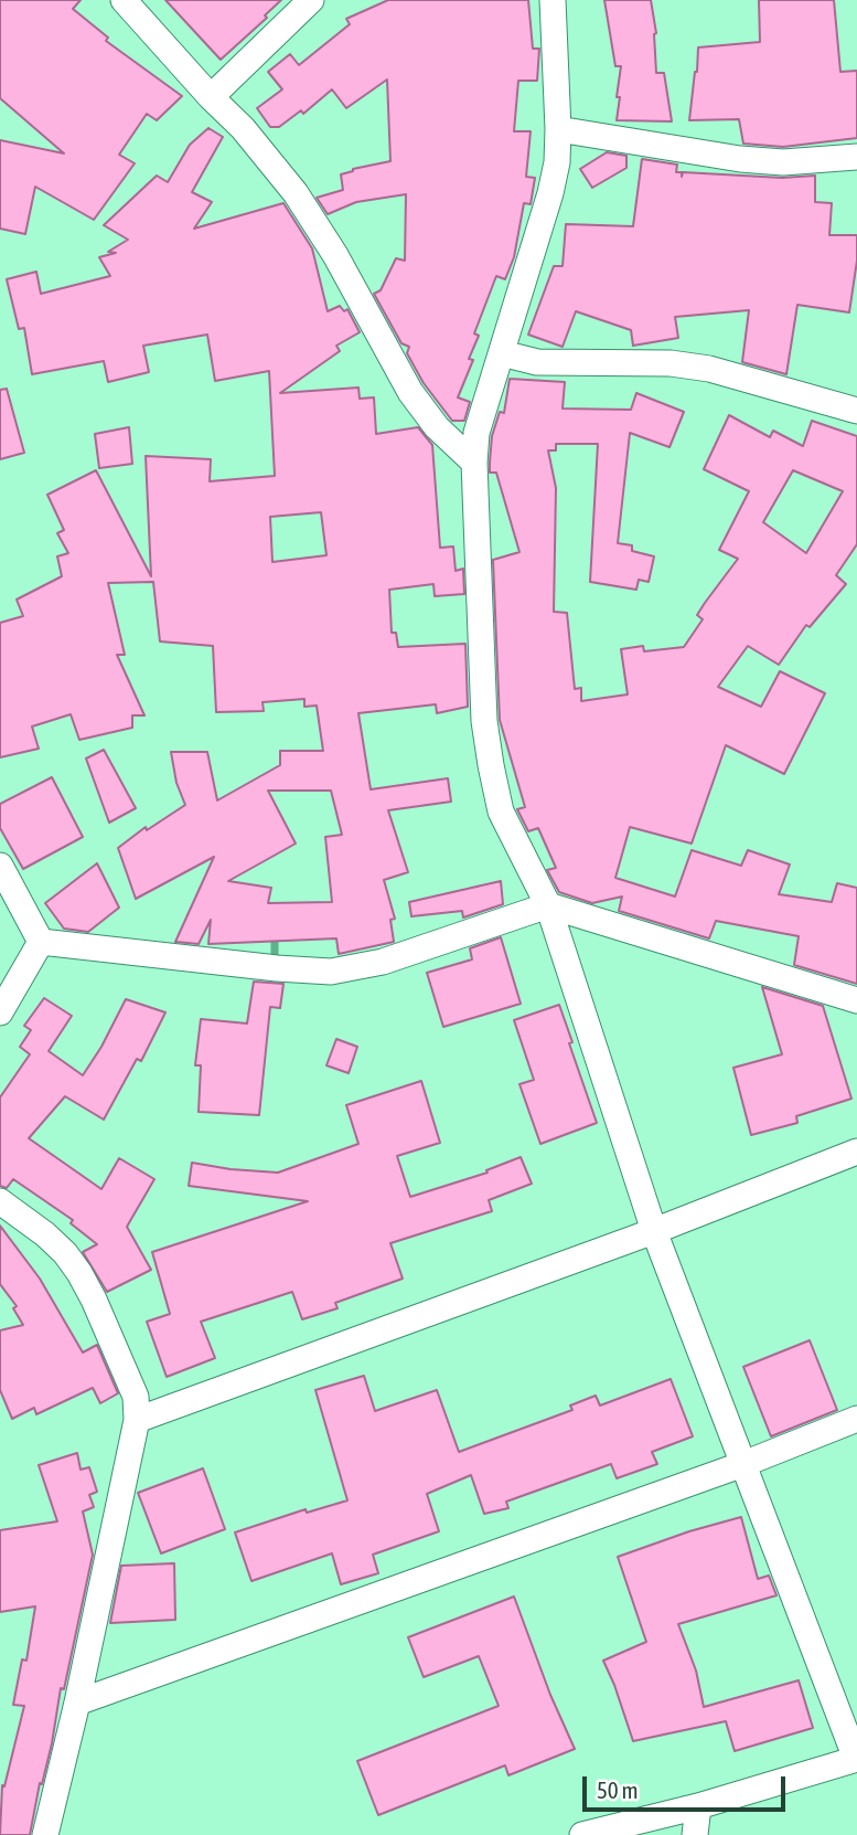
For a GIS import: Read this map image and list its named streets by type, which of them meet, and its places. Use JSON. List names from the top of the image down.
{
  "scale_bar": "50 m"
}
